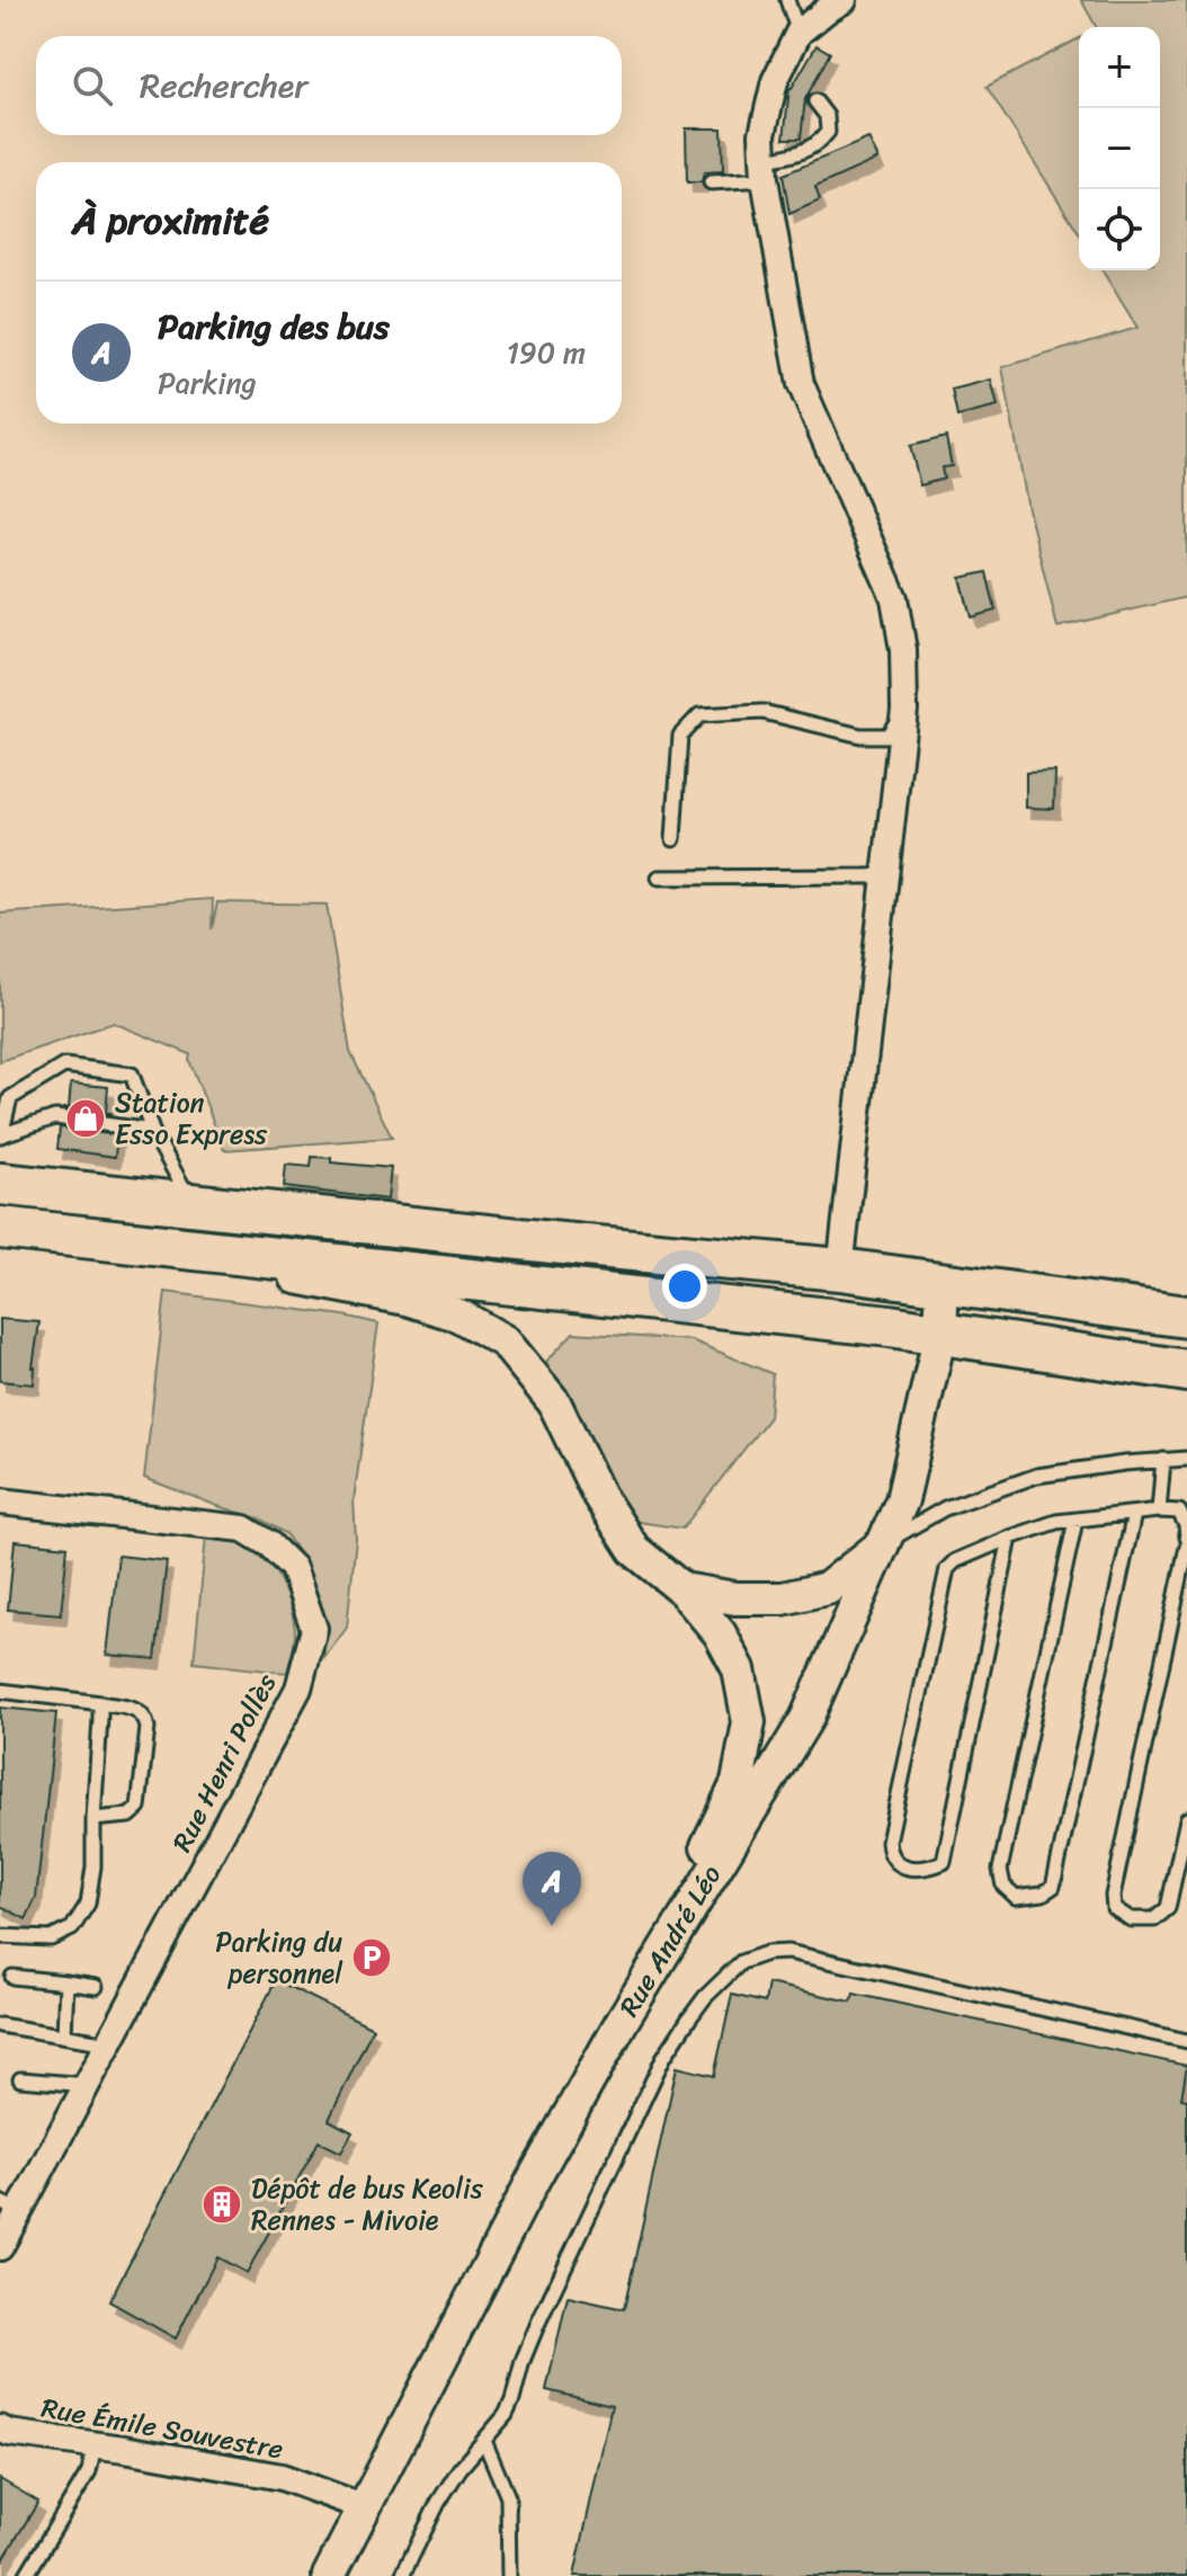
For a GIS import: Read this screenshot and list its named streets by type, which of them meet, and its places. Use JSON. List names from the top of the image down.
{
  "streets": {
    "street": ["Rue Henri Pollès", "Rue André Léo", "Rue Émile Souvestre"]
  },
  "crossings": [
    ["Rue André Léo", "Rue Émile Souvestre"]
  ],
  "places": {
    "shop": ["Station Esso Express"],
    "parking": ["Parking du personnel"],
    "building": ["Dépôt de bus Keolis Rennes - Mivoie"]
  },
  "page": {
    "map_buttons": ["+", "−"],
    "search": "Rechercher",
    "heading": "À proximité",
    "list": [
      {
        "mark": "A",
        "name": "Parking des bus",
        "note": "Parking",
        "value": "190 m"
      }
    ],
    "pins": "A"
  }
}
